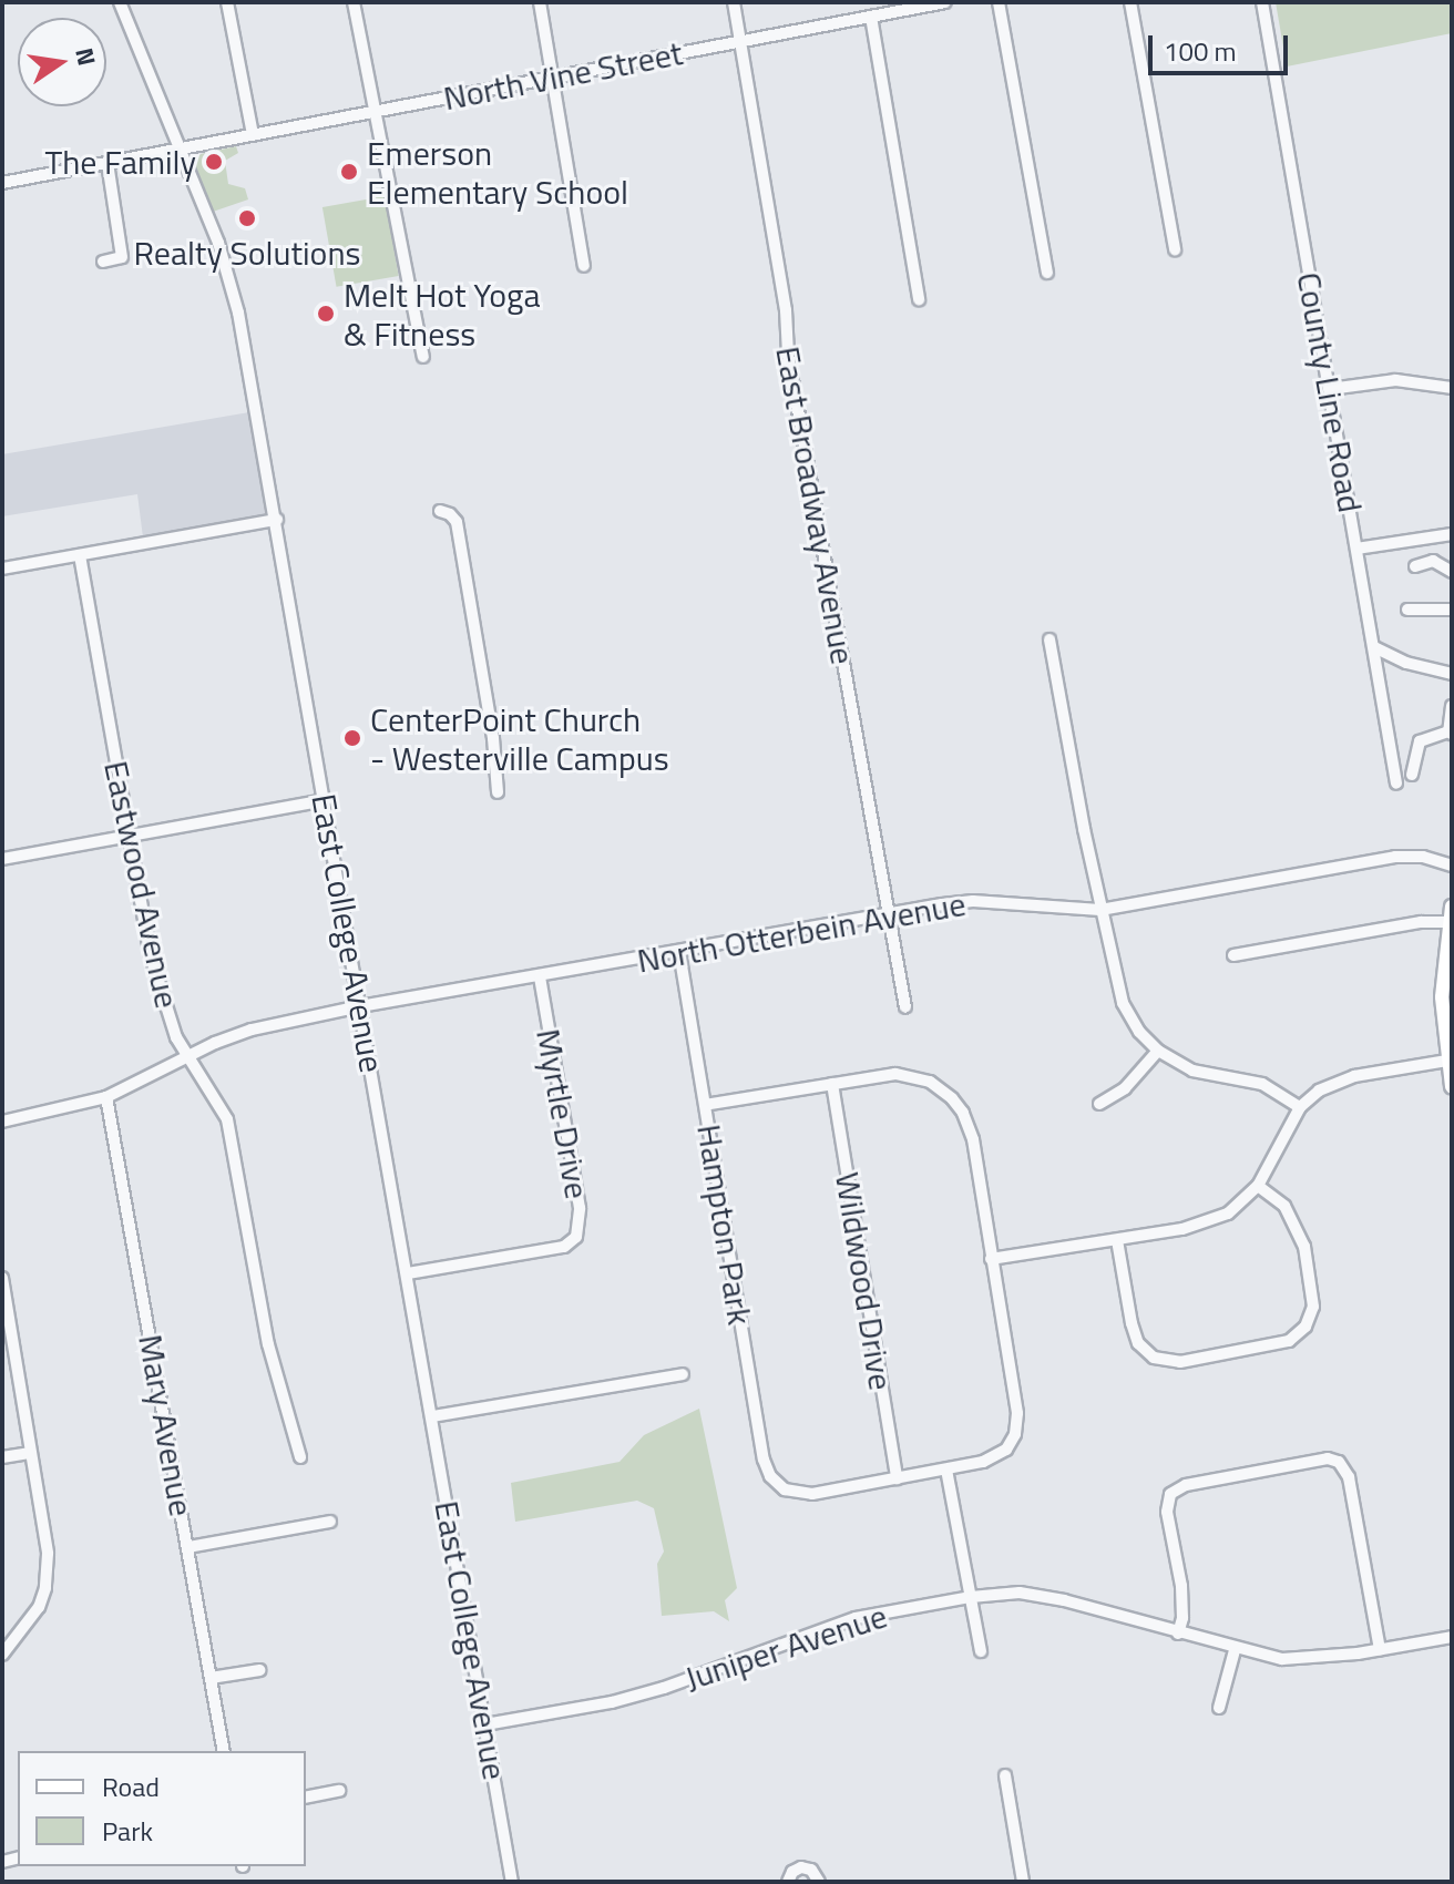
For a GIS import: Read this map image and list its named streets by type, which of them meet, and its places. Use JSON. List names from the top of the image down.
{
  "streets": {
    "street": [
      "North Vine Street",
      "County Line Road",
      "East Broadway Avenue",
      "Eastwood Avenue",
      "North Otterbein Avenue",
      "East College Avenue",
      "Myrtle Drive",
      "Hampton Park",
      "Wildwood Drive",
      "Mary Avenue",
      "Juniper Avenue"
    ]
  },
  "crossings": [
    ["North Vine Street", "East Broadway Avenue"],
    ["North Vine Street", "East College Avenue"],
    ["East Broadway Avenue", "North Otterbein Avenue"],
    ["Eastwood Avenue", "North Otterbein Avenue"],
    ["North Otterbein Avenue", "East College Avenue"],
    ["North Otterbein Avenue", "Myrtle Drive"],
    ["North Otterbein Avenue", "Hampton Park"],
    ["North Otterbein Avenue", "Mary Avenue"],
    ["East College Avenue", "Myrtle Drive"],
    ["East College Avenue", "Juniper Avenue"],
    ["Hampton Park", "Wildwood Drive"]
  ],
  "places": [
    "The Family",
    "Emerson Elementary School",
    "Realty Solutions",
    "Melt Hot Yoga & Fitness",
    "CenterPoint Church - Westerville Campus"
  ],
  "legend": ["Road", "Park"],
  "scale_bar": "100 m",
  "north": "right"
}
